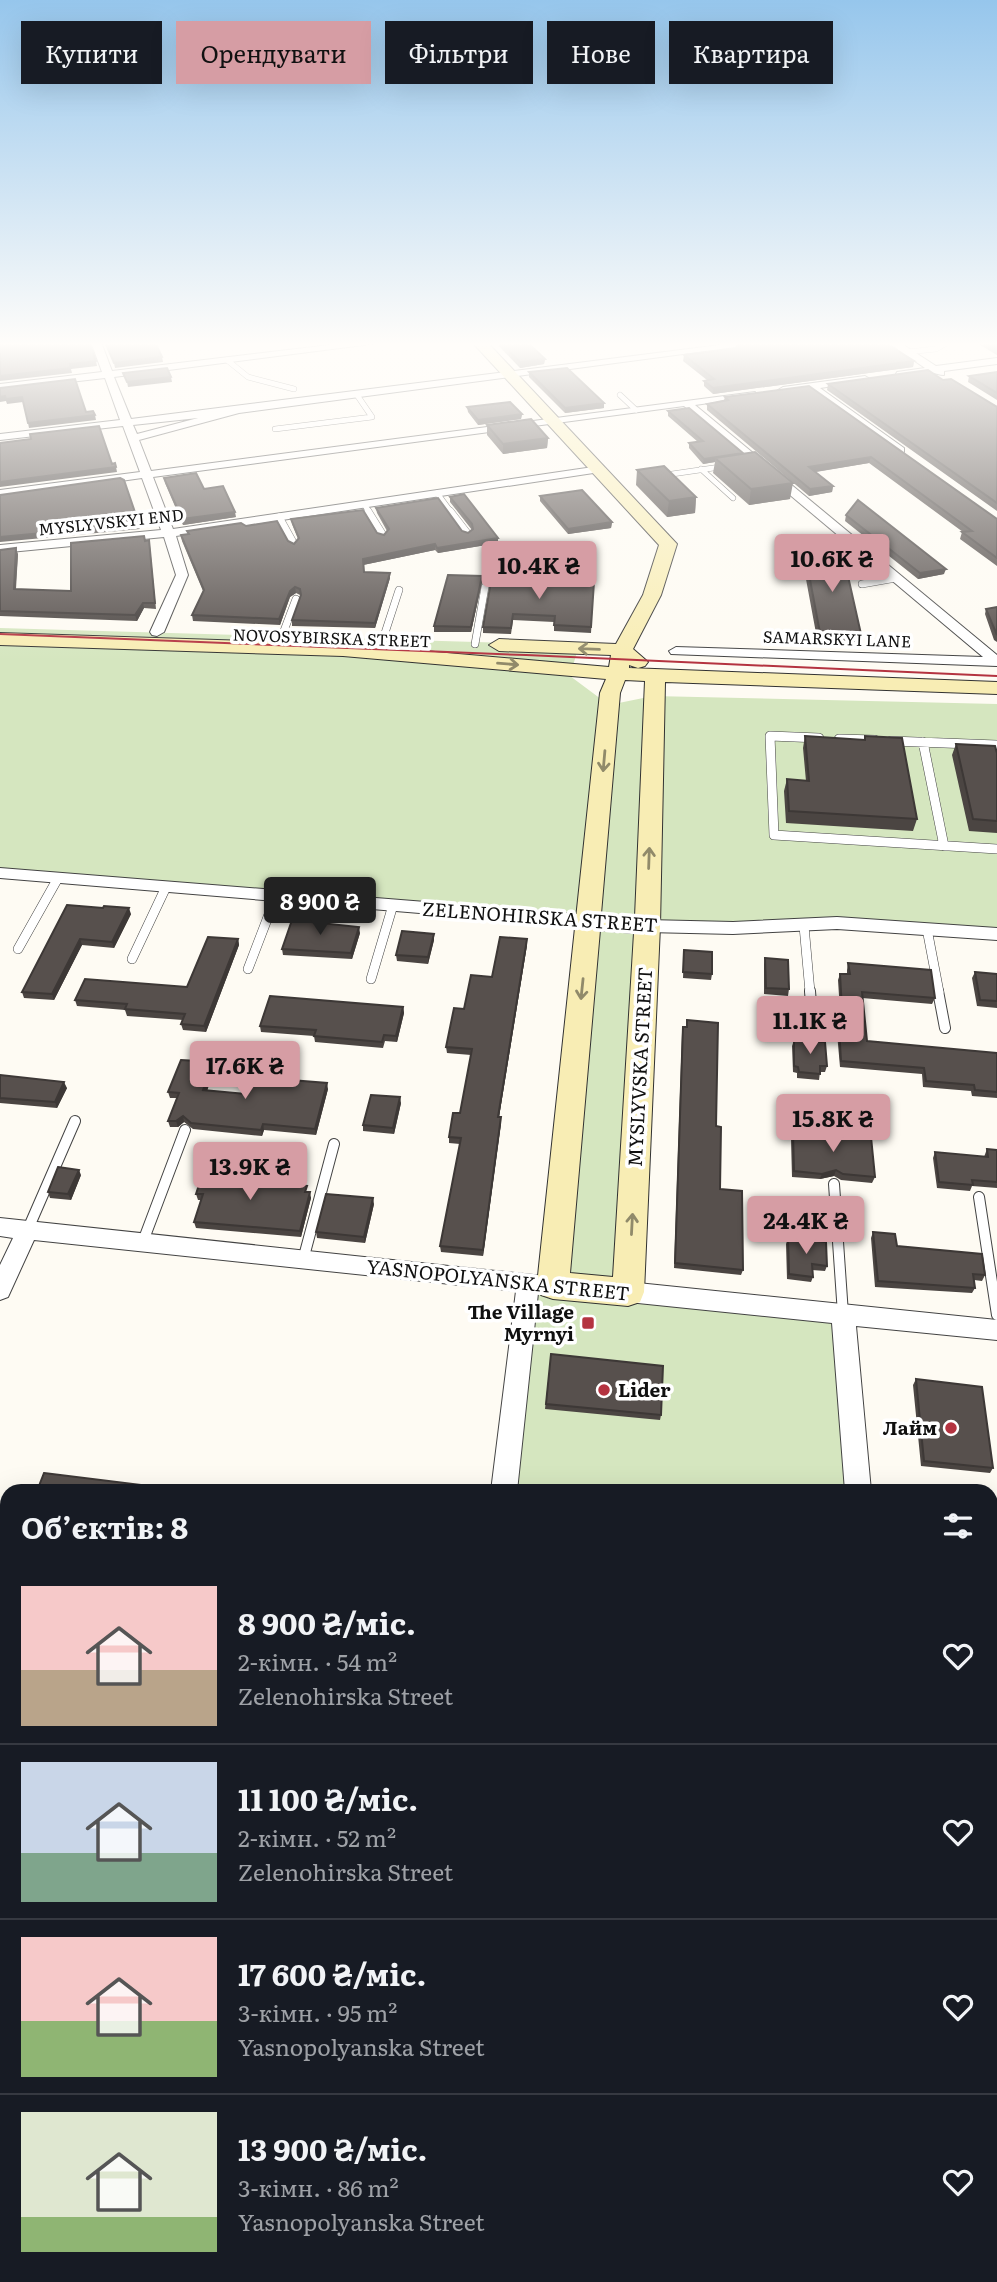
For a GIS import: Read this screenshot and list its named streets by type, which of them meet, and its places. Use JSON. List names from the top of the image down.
{
  "streets": {
    "street": [
      "MYSLYVSKYI END",
      "NOVOSYBIRSKA STREET",
      "SAMARSKYI LANE",
      "ZELENOHIRSKA STREET",
      "MYSLYVSKA STREET",
      "YASNOPOLYANSKA STREET"
    ]
  },
  "crossings": [
    ["ZELENOHIRSKA STREET", "MYSLYVSKA STREET"],
    ["MYSLYVSKA STREET", "YASNOPOLYANSKA STREET"]
  ],
  "places": {
    "transit": ["The Village Myrnyi"],
    "other": ["Lider", "Лайм"]
  },
  "page": {
    "chip": [
      "Купити",
      "Орендувати",
      "Фільтри",
      "Нове",
      "Квартира"
    ],
    "price": [
      "10.6K ₴",
      "10.4K ₴",
      "8 900 ₴",
      "11.1K ₴",
      "17.6K ₴",
      "15.8K ₴",
      "13.9K ₴",
      "24.4K ₴"
    ],
    "heading": "Об’єктів: 8",
    "list": [
      {
        "name": "8 900 ₴/міс.",
        "note": "2-кімн. · 54 m² · Zelenohirska Street"
      },
      {
        "name": "11 100 ₴/міс.",
        "note": "2-кімн. · 52 m² · Zelenohirska Street"
      },
      {
        "name": "17 600 ₴/міс.",
        "note": "3-кімн. · 95 m² · Yasnopolyanska Street"
      },
      {
        "name": "13 900 ₴/міс.",
        "note": "3-кімн. · 86 m² · Yasnopolyanska Street"
      }
    ]
  }
}
